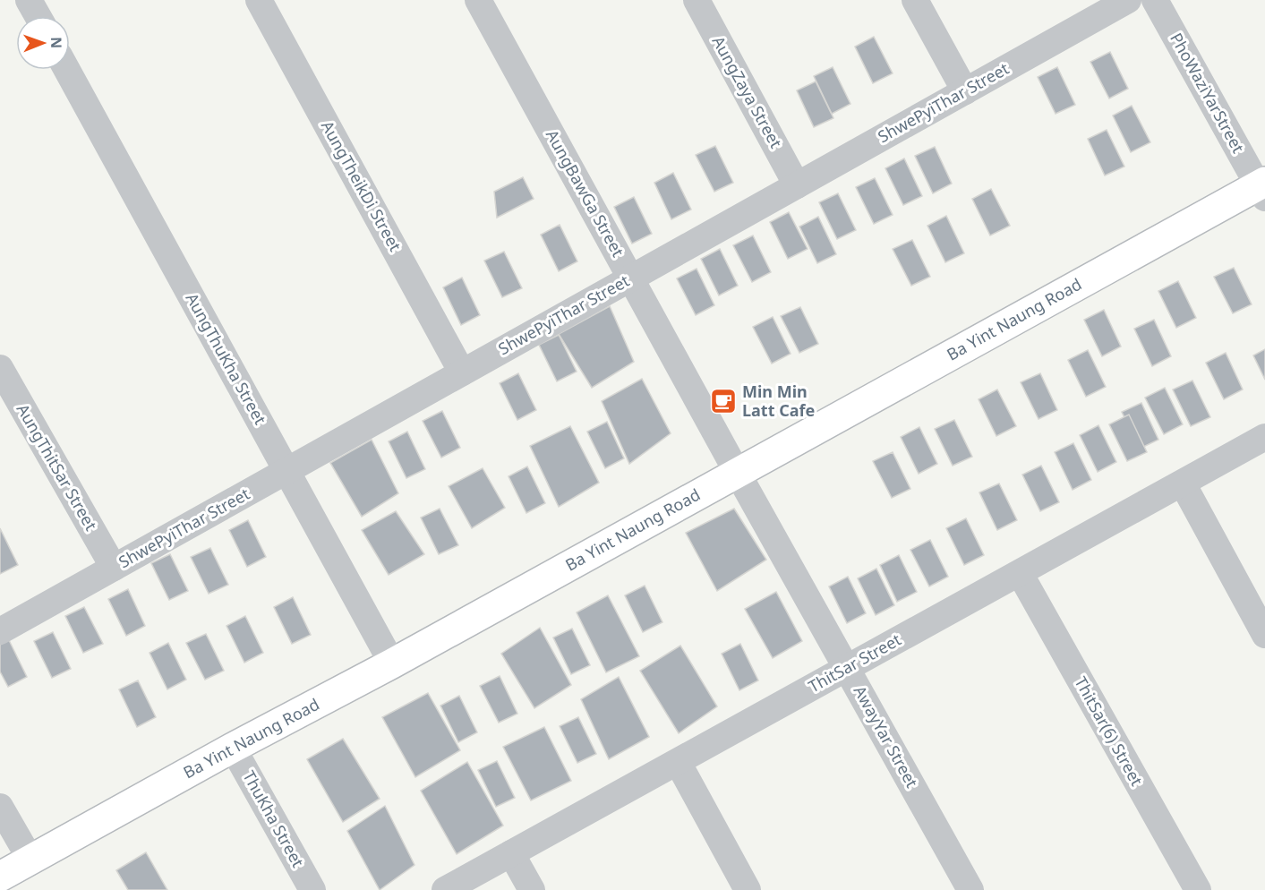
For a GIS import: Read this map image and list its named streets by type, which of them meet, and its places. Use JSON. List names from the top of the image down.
{
  "streets": {
    "main road": ["Ba Yint Naung Road"],
    "street": [
      "AungZaya Street",
      "PhoWaziYarStreet",
      "ShwePyiThar Street",
      "AungTheikDi Street",
      "AungBawGa Street",
      "AungThuKha Street",
      "AungThitSar Street",
      "ThitSar Street",
      "ThitSar(6) Street",
      "AwayYar Street",
      "ThuKha Street"
    ]
  },
  "crossings": [
    ["AungZaya Street", "ShwePyiThar Street"],
    ["PhoWaziYarStreet", "Ba Yint Naung Road"],
    ["ShwePyiThar Street", "AungTheikDi Street"],
    ["ShwePyiThar Street", "AungBawGa Street"],
    ["ShwePyiThar Street", "AungThuKha Street"],
    ["ShwePyiThar Street", "AungThitSar Street"],
    ["AungBawGa Street", "Ba Yint Naung Road"],
    ["AungBawGa Street", "AwayYar Street"],
    ["Ba Yint Naung Road", "AungThuKha Street"],
    ["Ba Yint Naung Road", "AwayYar Street"],
    ["Ba Yint Naung Road", "ThuKha Street"],
    ["ThitSar Street", "ThitSar(6) Street"],
    ["ThitSar Street", "AwayYar Street"]
  ],
  "places": {
    "cafe": ["Min Min Latt Cafe"]
  },
  "north": "right"
}
